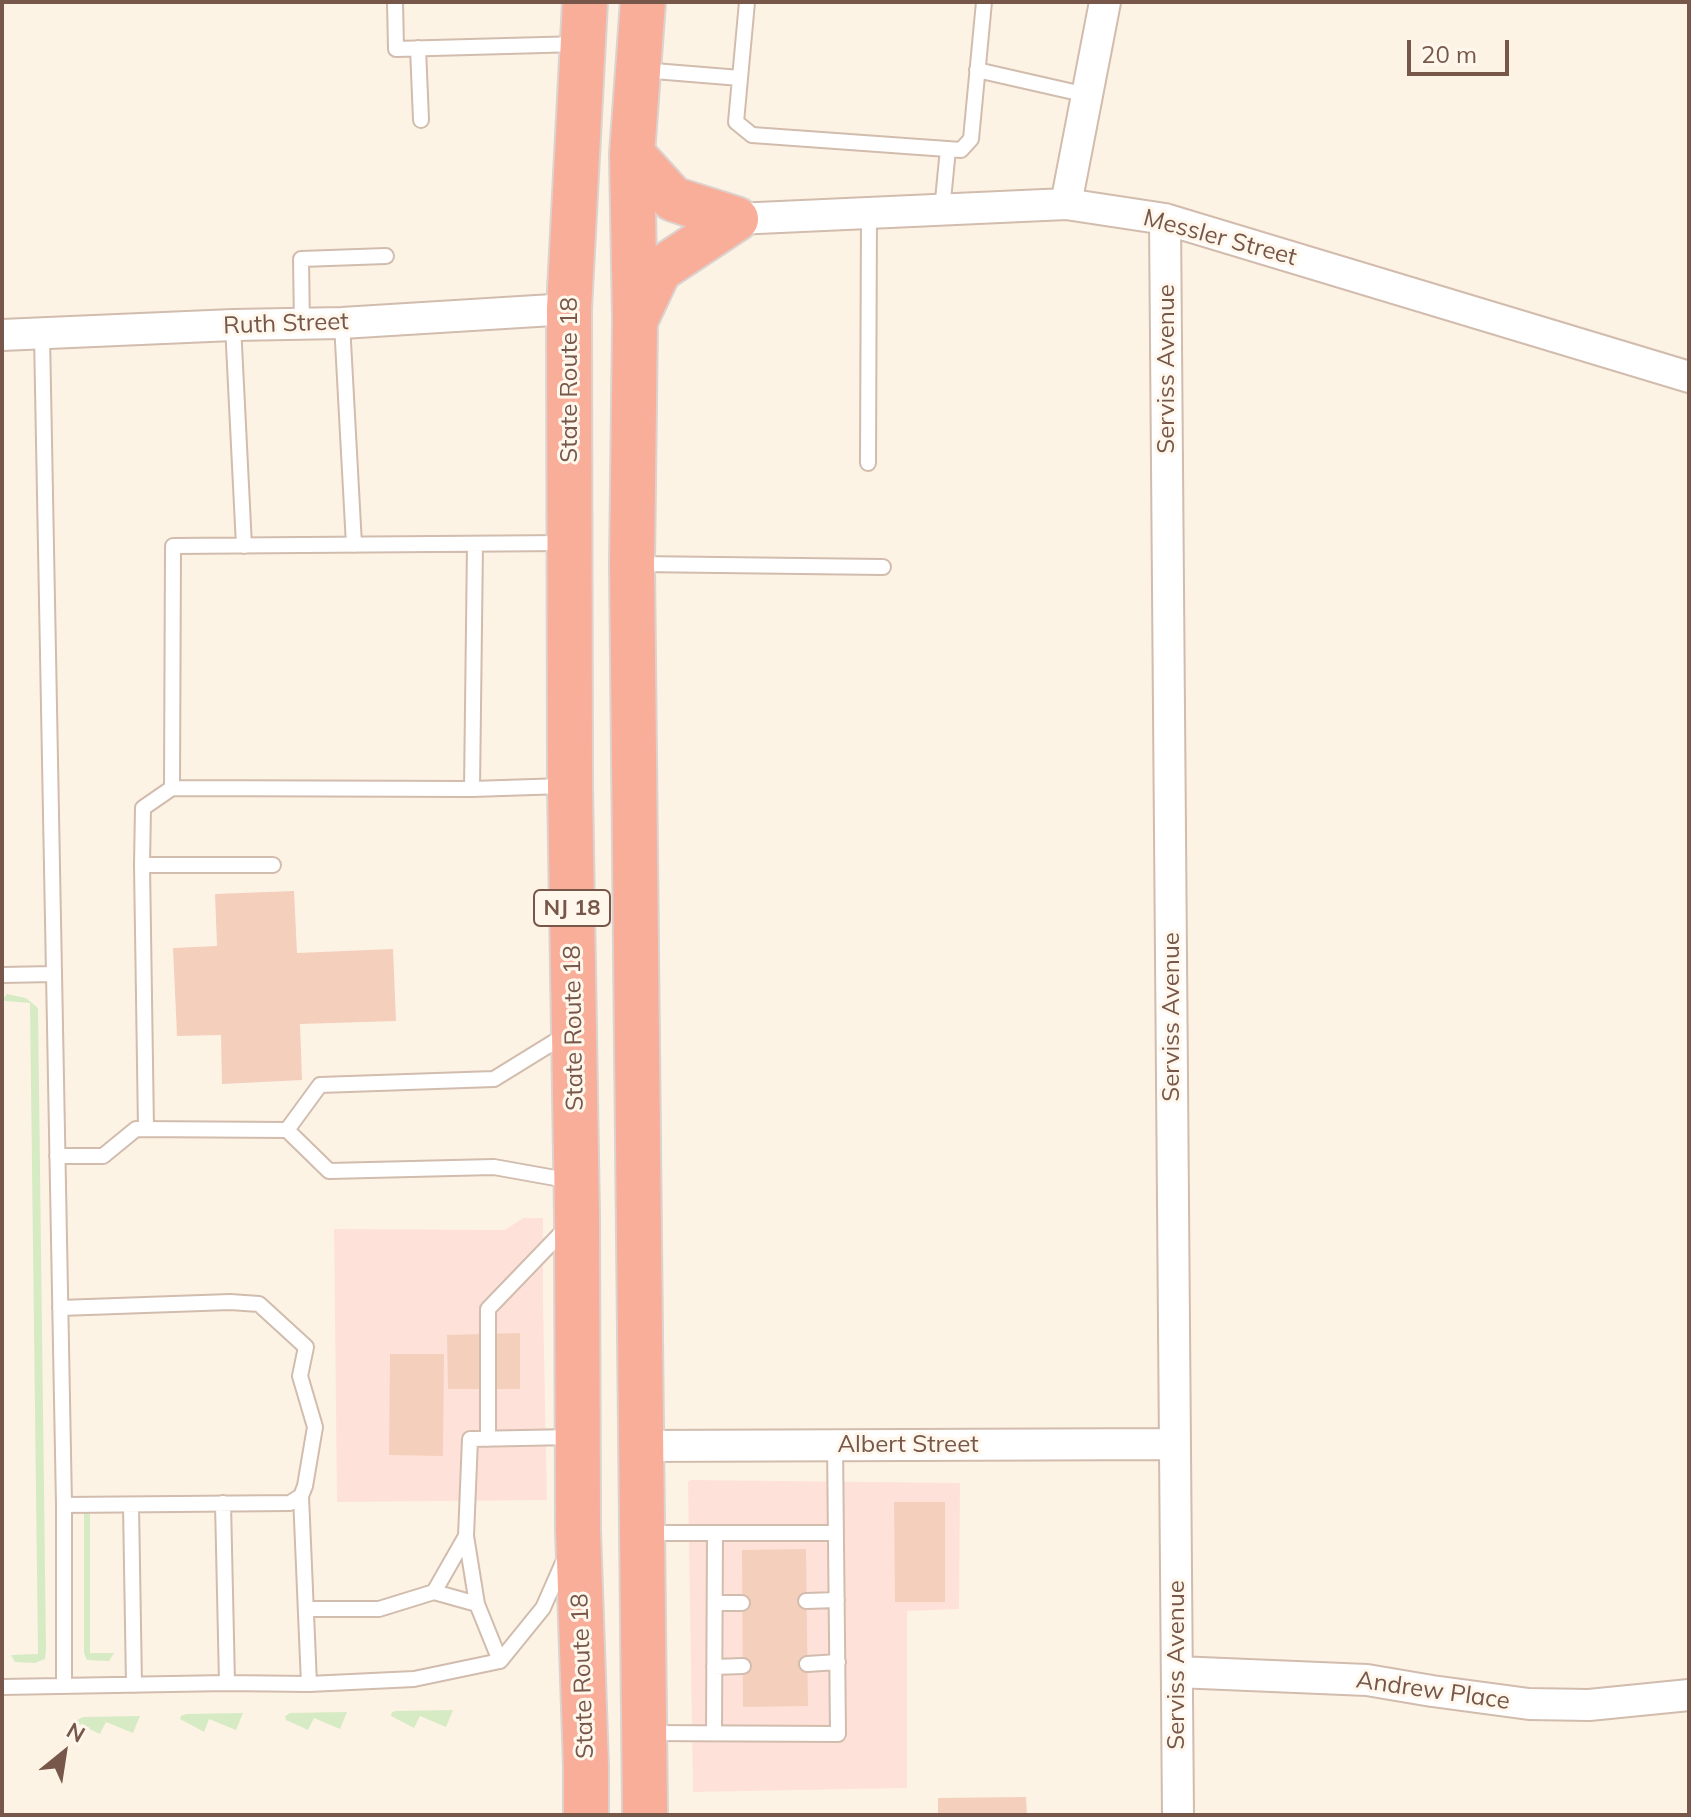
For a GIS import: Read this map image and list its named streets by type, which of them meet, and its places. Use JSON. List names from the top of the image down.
{
  "streets": {
    "highway": ["State Route 18", "NJ 18"],
    "street": [
      "Messler Street",
      "Ruth Street",
      "Serviss Avenue",
      "Albert Street",
      "Andrew Place"
    ]
  },
  "crossings": [
    ["Messler Street", "Serviss Avenue"],
    ["Ruth Street", "State Route 18"],
    ["Serviss Avenue", "Albert Street"],
    ["Serviss Avenue", "Andrew Place"],
    ["NJ 18", "Albert Street"]
  ],
  "scale_bar": "20 m",
  "north": "top right"
}
